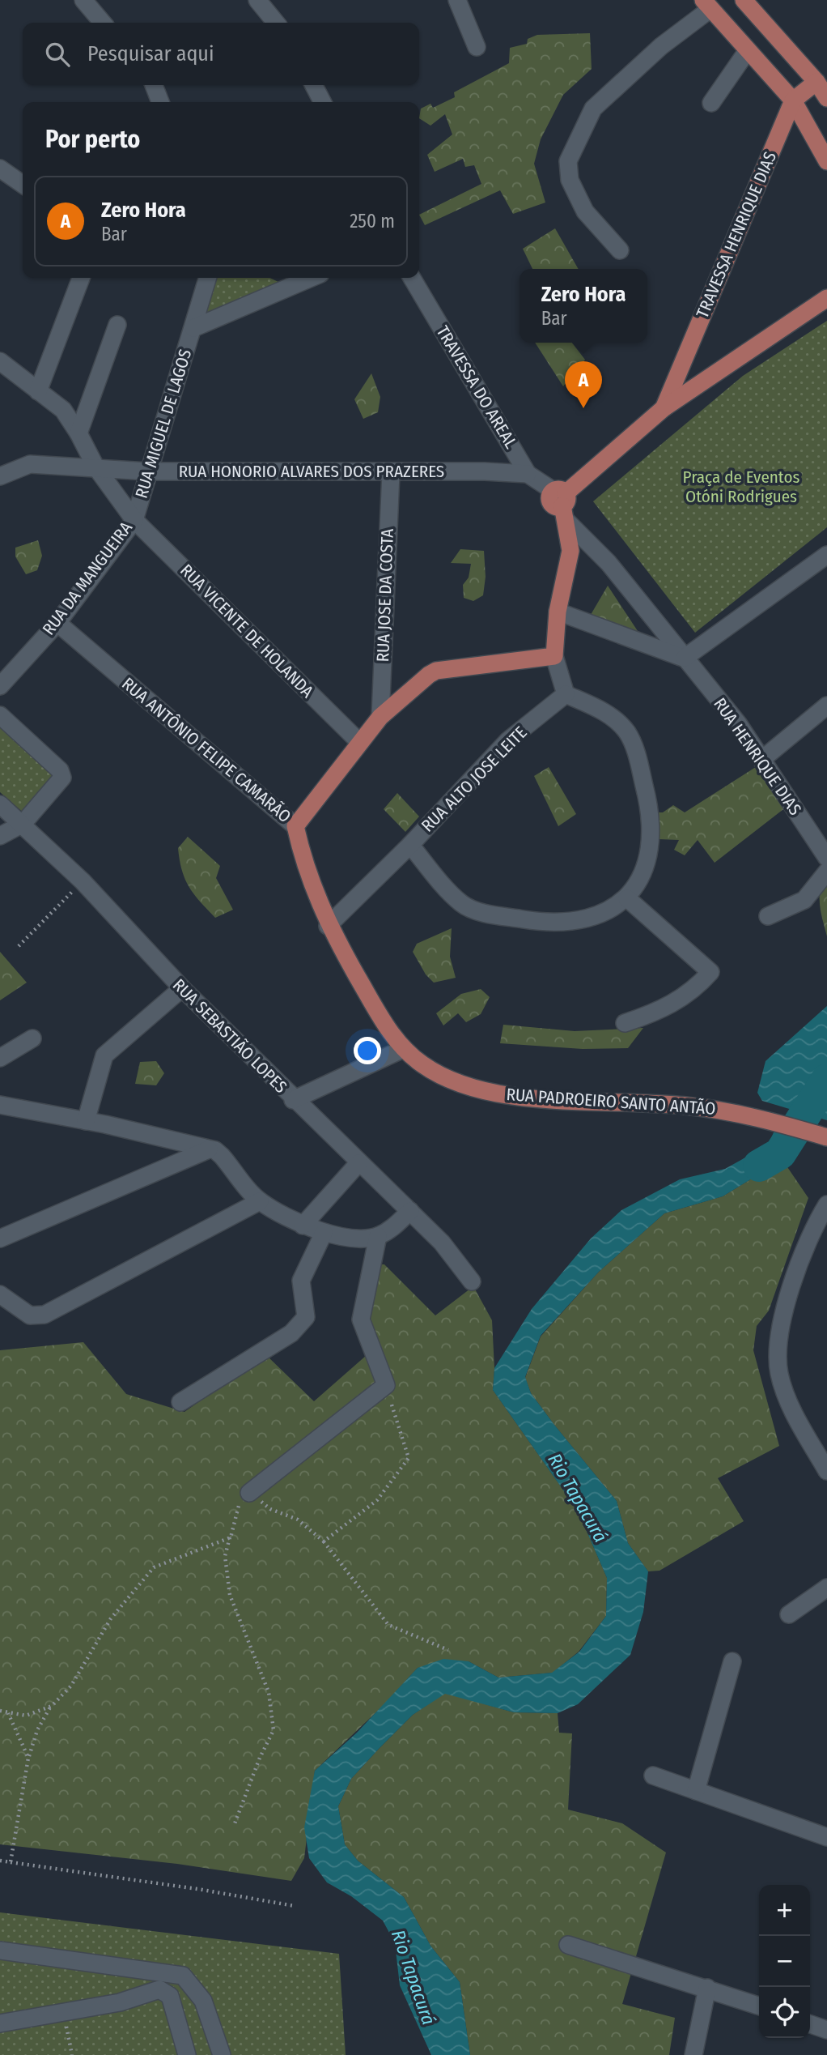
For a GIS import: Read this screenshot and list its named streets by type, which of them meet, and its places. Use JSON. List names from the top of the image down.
{
  "streets": {
    "main road": ["TRAVESSA HENRIQUE DIAS", "RUA ANTÔNIO FELIPE CAMARÃO", "RUA PADROEIRO SANTO ANTÃO"],
    "street": [
      "TRAVESSA DO AREAL",
      "RUA MIGUEL DE LAGOS",
      "RUA HONORIO ALVARES DOS PRAZERES",
      "RUA DA MANGUEIRA",
      "RUA JOSE DA COSTA",
      "RUA VICENTE DE HOLANDA",
      "RUA HENRIQUE DIAS",
      "RUA ALTO JOSE LEITE",
      "RUA SEBASTIÃO LOPES"
    ]
  },
  "crossings": [
    ["TRAVESSA HENRIQUE DIAS", "TRAVESSA DO AREAL"],
    ["TRAVESSA HENRIQUE DIAS", "RUA HENRIQUE DIAS"],
    ["TRAVESSA DO AREAL", "RUA HONORIO ALVARES DOS PRAZERES"],
    ["TRAVESSA DO AREAL", "RUA HENRIQUE DIAS"],
    ["RUA MIGUEL DE LAGOS", "RUA HONORIO ALVARES DOS PRAZERES"],
    ["RUA MIGUEL DE LAGOS", "RUA DA MANGUEIRA"],
    ["RUA MIGUEL DE LAGOS", "RUA VICENTE DE HOLANDA"],
    ["RUA HONORIO ALVARES DOS PRAZERES", "RUA DA MANGUEIRA"],
    ["RUA HONORIO ALVARES DOS PRAZERES", "RUA JOSE DA COSTA"],
    ["RUA DA MANGUEIRA", "RUA VICENTE DE HOLANDA"],
    ["RUA DA MANGUEIRA", "RUA ANTÔNIO FELIPE CAMARÃO"],
    ["RUA ANTÔNIO FELIPE CAMARÃO", "RUA ALTO JOSE LEITE"],
    ["RUA ANTÔNIO FELIPE CAMARÃO", "RUA PADROEIRO SANTO ANTÃO"]
  ],
  "water": ["Rio Tapacurá"],
  "parks": ["Praça de Eventos Otóni Rodrigues"],
  "page": {
    "search": "Pesquisar aqui",
    "heading": "Por perto",
    "list": [
      {
        "mark": "A",
        "name": "Zero Hora",
        "note": "Bar",
        "value": "250 m"
      }
    ],
    "popup": ["Zero Hora", "Bar"],
    "pins": "A",
    "map_buttons": ["+", "−"]
  }
}
